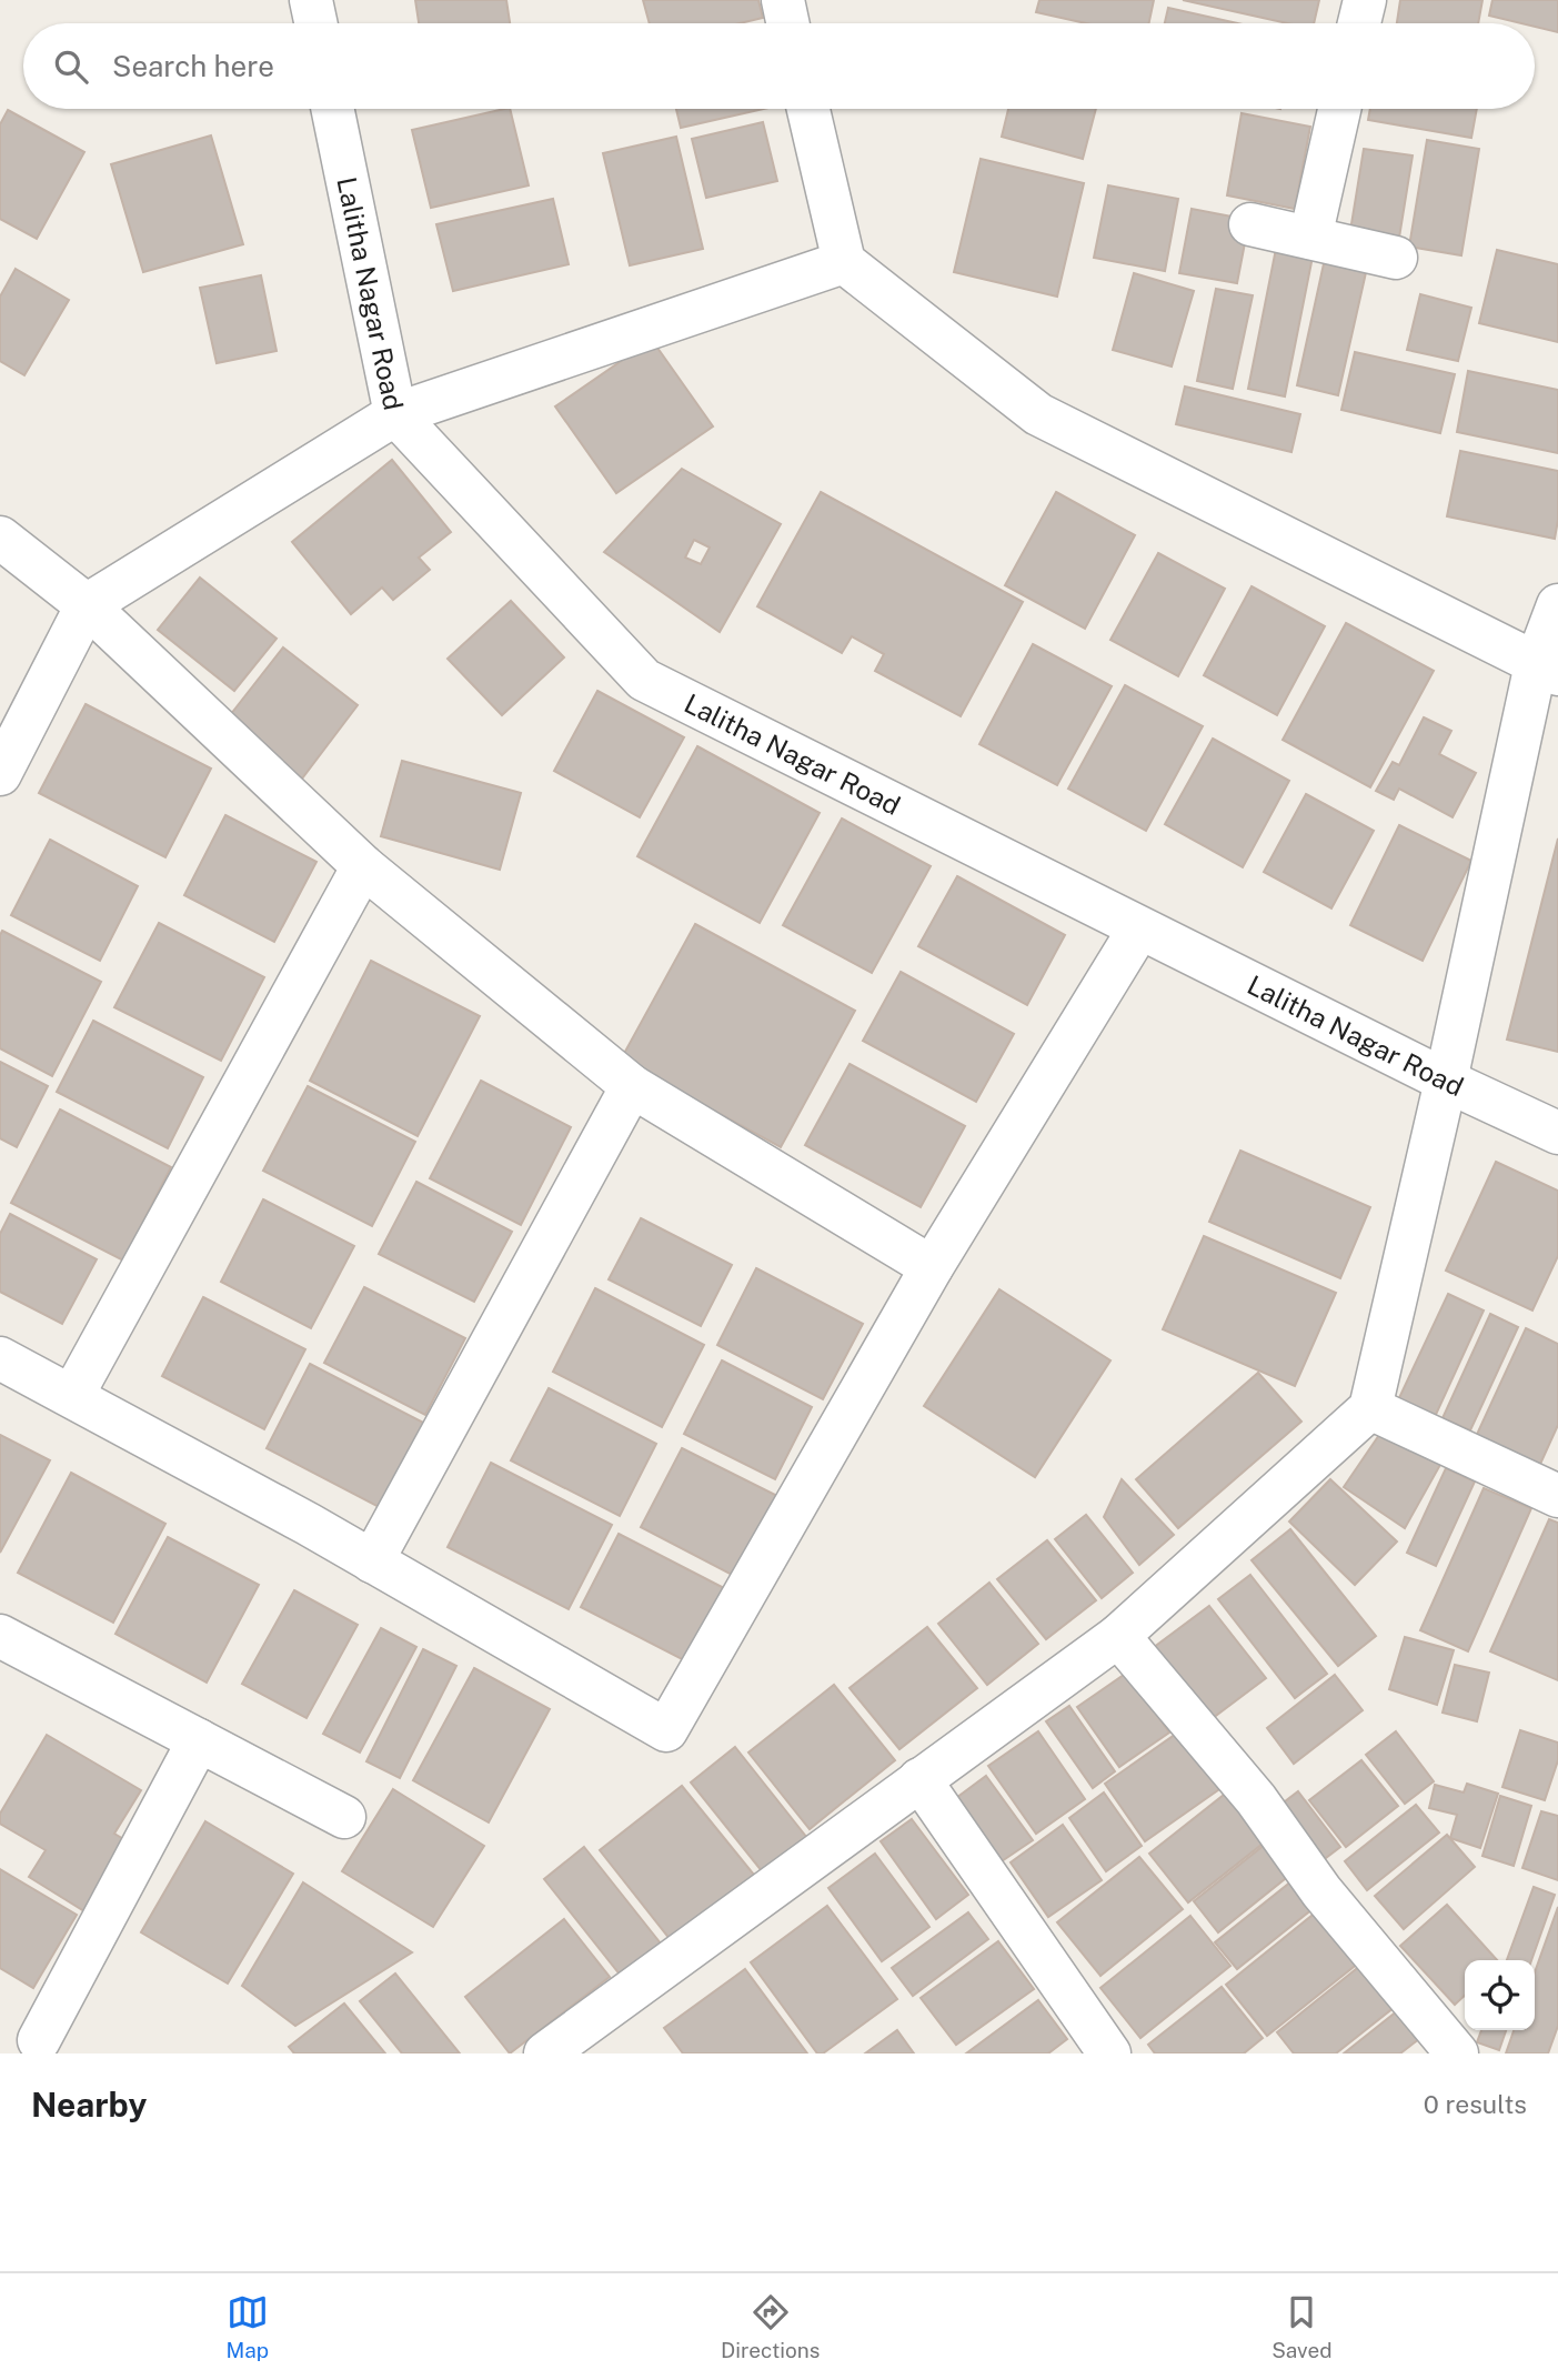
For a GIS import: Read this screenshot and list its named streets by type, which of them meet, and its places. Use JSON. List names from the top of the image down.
{
  "streets": {
    "street": ["Lalitha Nagar Road"]
  },
  "page": {
    "search": "Search here",
    "heading": ["Nearby", "0 results"],
    "nav": ["Map", "Directions", "Saved"]
  }
}
